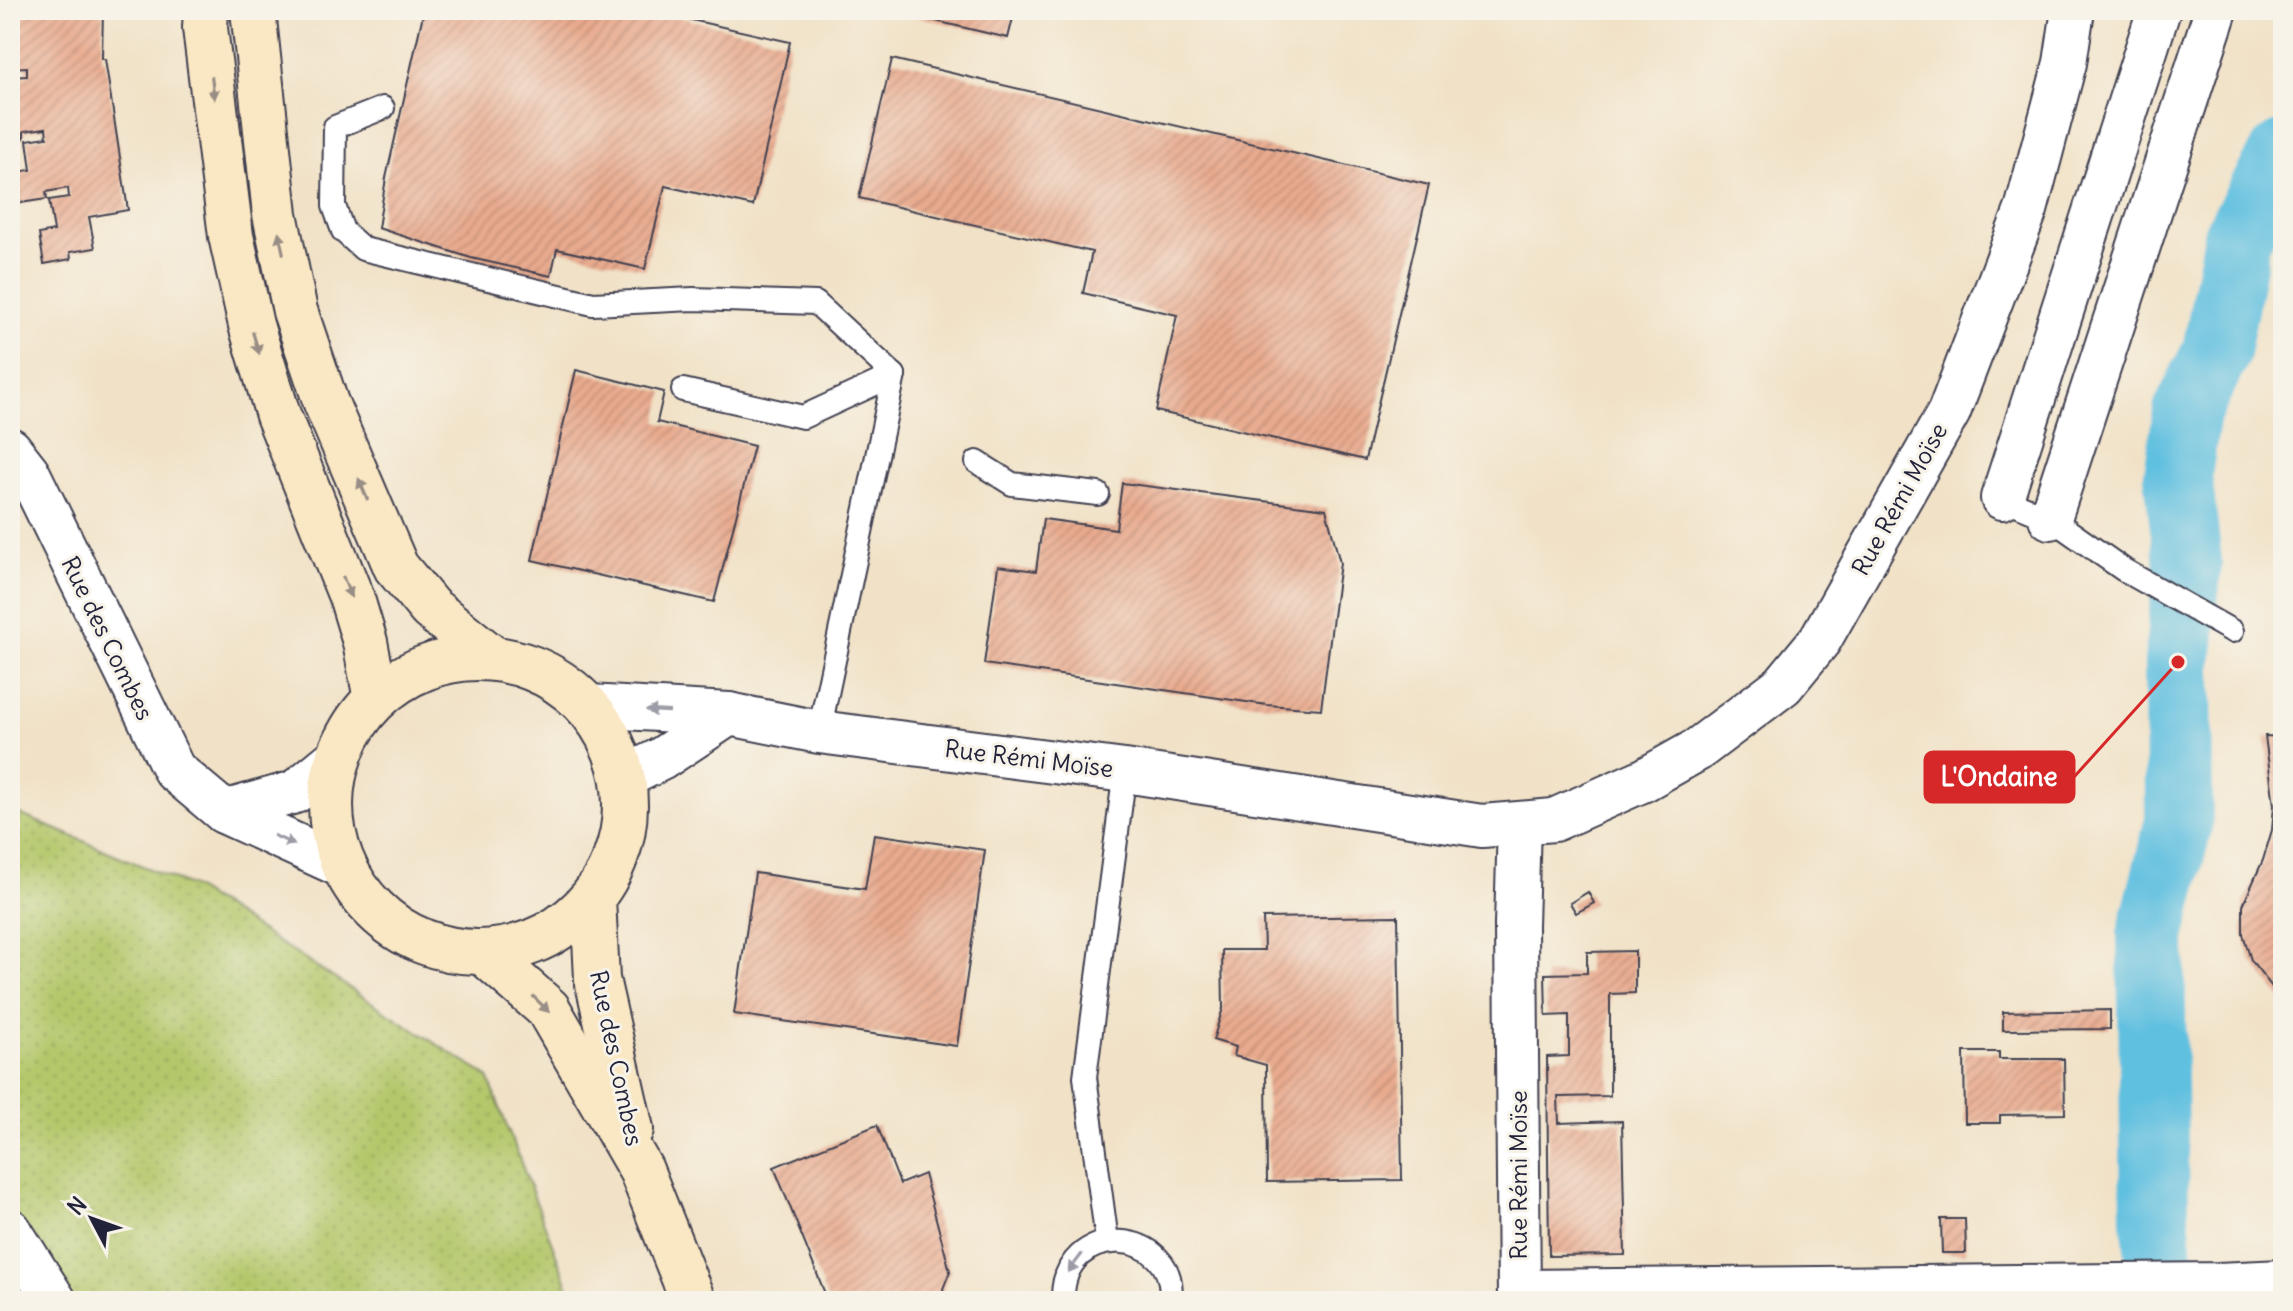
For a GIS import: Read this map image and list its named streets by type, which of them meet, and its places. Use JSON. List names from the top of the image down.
{
  "streets": {
    "main road": ["Rue des Combes"],
    "street": ["Rue Rémi Moïse"]
  },
  "places": ["L'Ondaine"],
  "north": "top left"
}
